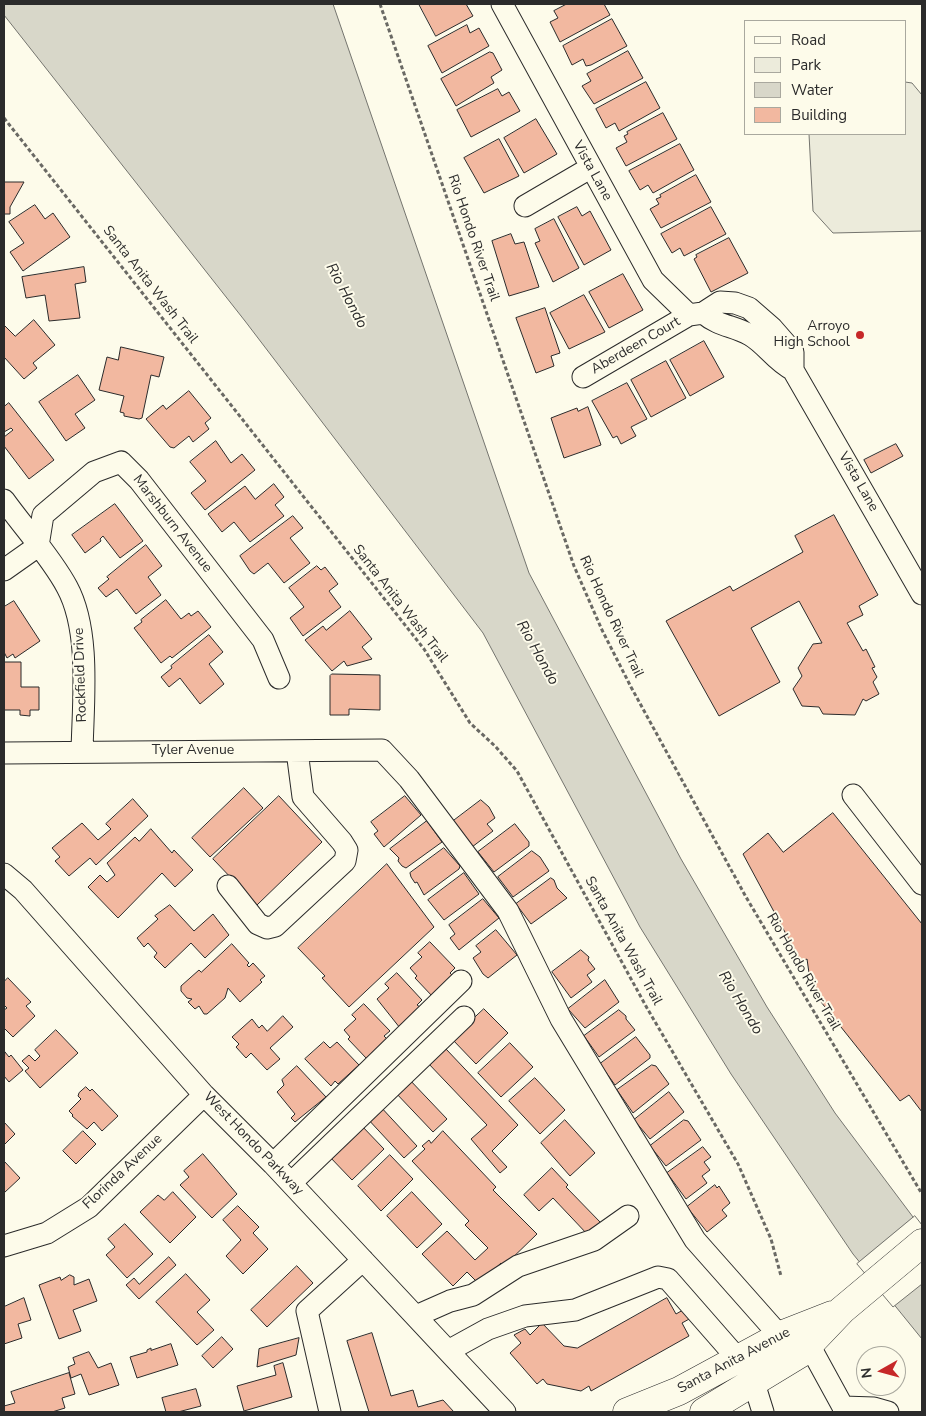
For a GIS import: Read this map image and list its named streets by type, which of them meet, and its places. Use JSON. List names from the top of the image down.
{
  "streets": {
    "main road": ["Santa Anita Avenue"],
    "street": [
      "Vista Lane",
      "Aberdeen Court",
      "Marshburn Avenue",
      "Rockfield Drive",
      "Tyler Avenue",
      "West Hondo Parkway",
      "Florinda Avenue"
    ],
    "path": ["Rio Hondo River Trail", "Santa Anita Wash Trail"]
  },
  "crossings": [
    ["Vista Lane", "Aberdeen Court"],
    ["Marshburn Avenue", "Rockfield Drive"],
    ["Rockfield Drive", "Tyler Avenue"],
    ["Tyler Avenue", "Santa Anita Avenue"],
    ["West Hondo Parkway", "Florinda Avenue"]
  ],
  "water": ["Rio Hondo"],
  "places": ["Arroyo High School"],
  "legend": [
    "Road",
    "Park",
    "Water",
    "Building"
  ],
  "north": "left"
}
